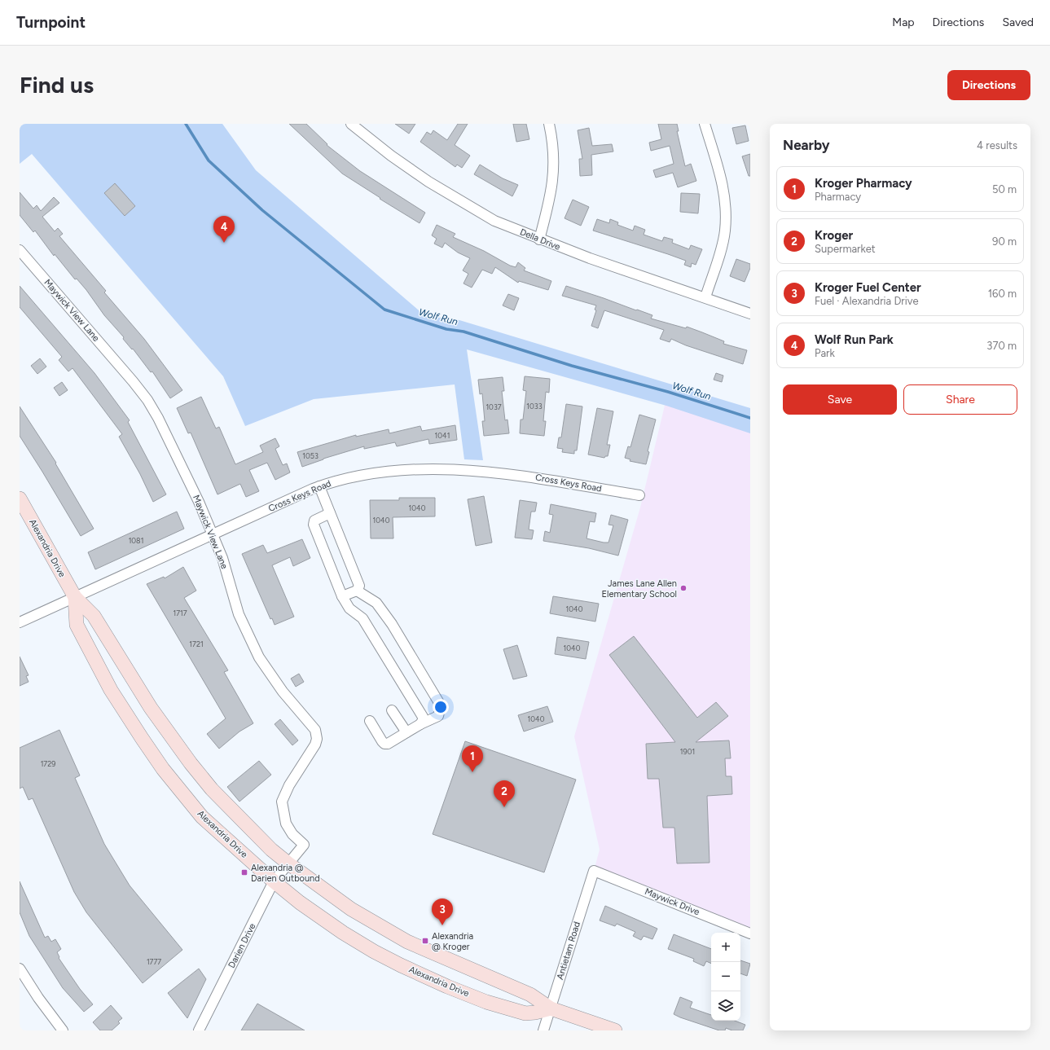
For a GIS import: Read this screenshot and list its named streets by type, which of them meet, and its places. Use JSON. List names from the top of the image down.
{
  "streets": {
    "main road": ["Alexandria Drive"],
    "street": [
      "Della Drive",
      "Maywick View Lane",
      "Cross Keys Road",
      "Maywick Drive",
      "Darien Drive",
      "Antietam Road"
    ]
  },
  "crossings": [
    ["Maywick View Lane", "Cross Keys Road"],
    ["Maywick View Lane", "Alexandria Drive"],
    ["Maywick View Lane", "Darien Drive"],
    ["Cross Keys Road", "Alexandria Drive"],
    ["Alexandria Drive", "Darien Drive"],
    ["Alexandria Drive", "Antietam Road"],
    ["Maywick Drive", "Antietam Road"]
  ],
  "water": ["Wolf Run"],
  "places": {
    "other": ["James Lane Allen Elementary School"],
    "transit": ["Alexandria @ Darien Outbound", "Alexandria @ Kroger"]
  },
  "house_numbers": [
    "1033",
    "1037",
    "1041",
    "1053",
    "1040",
    "1040",
    "1081",
    "1040",
    "1717",
    "1721",
    "1040",
    "1040",
    "1901",
    "1729",
    "1777"
  ],
  "page": {
    "header": "Turnpoint",
    "nav": ["Map", "Directions", "Saved"],
    "buttons": [
      "Directions",
      ["Save", "Share"]
    ],
    "title": "Find us",
    "heading": ["Nearby", "4 results"],
    "list": [
      {
        "mark": "1",
        "name": "Kroger Pharmacy",
        "note": "Pharmacy",
        "value": "50 m"
      },
      {
        "mark": "2",
        "name": "Kroger",
        "note": "Supermarket",
        "value": "90 m"
      },
      {
        "mark": "3",
        "name": "Kroger Fuel Center",
        "note": "Fuel · Alexandria Drive",
        "value": "160 m"
      },
      {
        "mark": "4",
        "name": "Wolf Run Park",
        "note": "Park",
        "value": "370 m"
      }
    ],
    "pins": [
      "4",
      "1",
      "2",
      "3"
    ],
    "map_buttons": ["+", "−"]
  }
}
